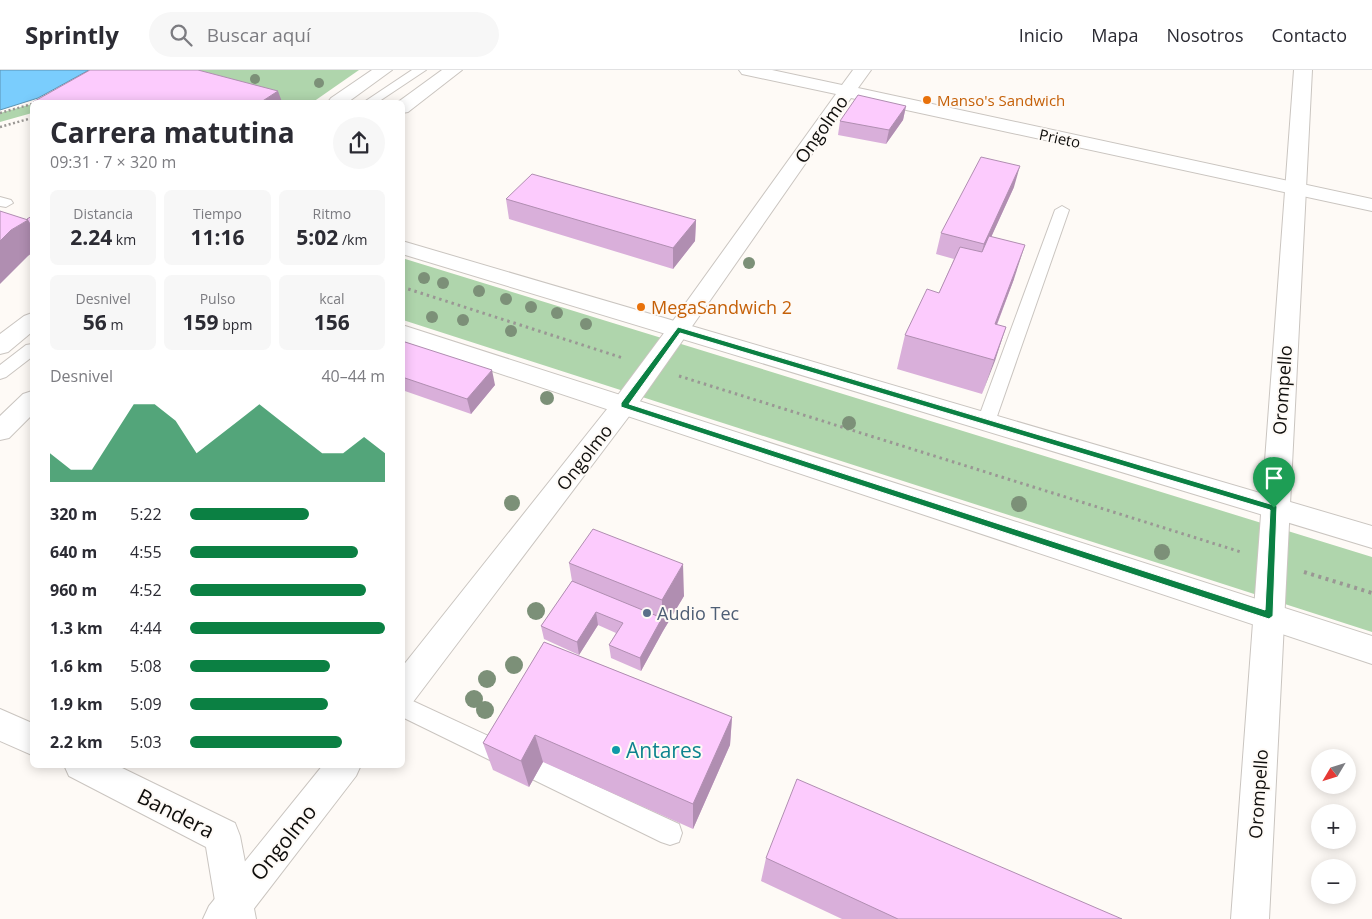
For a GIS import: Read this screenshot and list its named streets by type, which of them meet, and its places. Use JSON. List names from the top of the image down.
{
  "streets": {
    "street": [
      "Ongolmo",
      "Prieto",
      "Orompello",
      "Bandera"
    ]
  },
  "crossings": [
    ["Ongolmo", "Prieto"],
    ["Ongolmo", "Bandera"],
    ["Prieto", "Orompello"]
  ],
  "places": [
    "Manso's Sandwich",
    "MegaSandwich 2",
    "Audio Tec",
    "Antares"
  ],
  "north": "bottom left",
  "page": {
    "header": "Sprintly",
    "search": "Buscar aquí",
    "nav": [
      "Inicio",
      "Mapa",
      "Nosotros",
      "Contacto"
    ],
    "heading": ["Carrera matutina", "09:31 · 7 × 320 m"],
    "stats": [
      ["Distancia", "2.24 km"],
      ["Tiempo", "11:16"],
      ["Ritmo", "5:02 /km"],
      ["Desnivel", "56 m"],
      ["Pulso", "159 bpm"],
      ["kcal", "156"]
    ],
    "chart": ["Desnivel", "40–44 m"],
    "list": [
      {
        "name": "320 m",
        "note": "5:22"
      },
      {
        "name": "640 m",
        "note": "4:55"
      },
      {
        "name": "960 m",
        "note": "4:52"
      },
      {
        "name": "1.3 km",
        "note": "4:44"
      },
      {
        "name": "1.6 km",
        "note": "5:08"
      },
      {
        "name": "1.9 km",
        "note": "5:09"
      },
      {
        "name": "2.2 km",
        "note": "5:03"
      }
    ],
    "map_buttons": ["+", "−"]
  }
}
